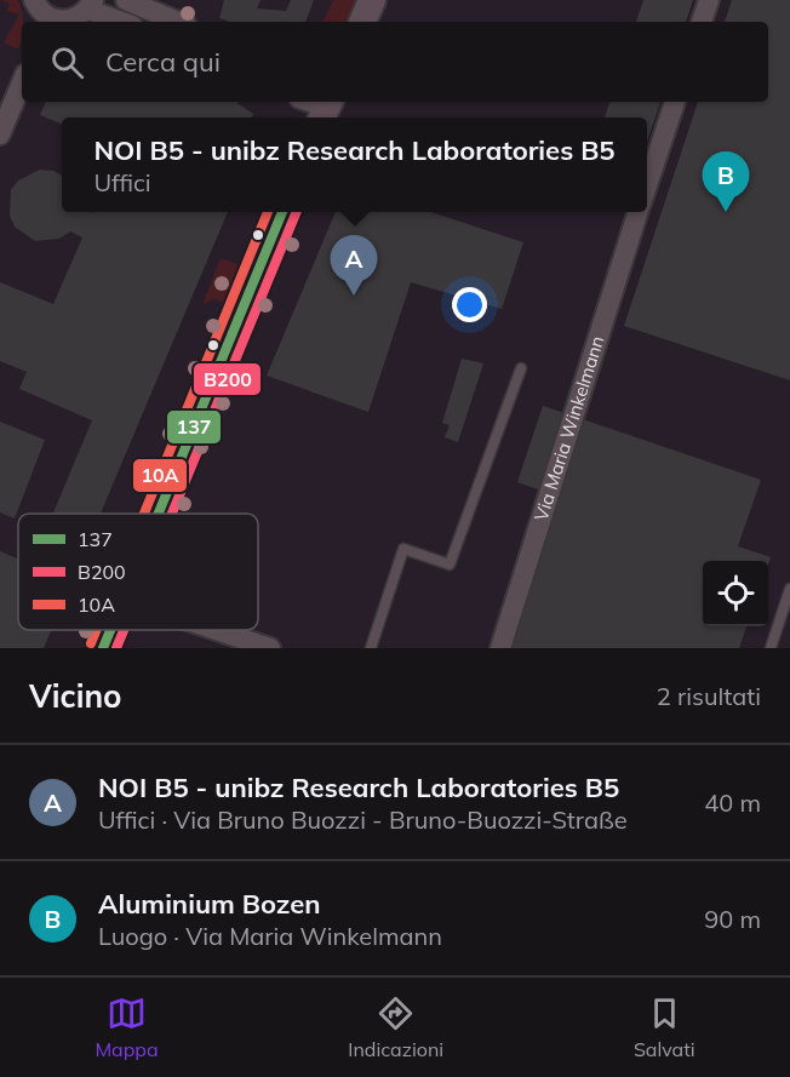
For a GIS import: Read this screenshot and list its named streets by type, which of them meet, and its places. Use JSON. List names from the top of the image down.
{
  "streets": {
    "street": ["Via Maria Winkelmann"]
  },
  "lines": ["transit line 137", "transit line B200", "transit line 10A"],
  "legend": ["137", "B200", "10A"],
  "page": {
    "search": "Cerca qui",
    "popup": ["NOI B5 - unibz Research Laboratories B5", "Uffici"],
    "pins": ["B", "A"],
    "heading": ["Vicino", "2 risultati"],
    "list": [
      {
        "mark": "A",
        "name": "NOI B5 - unibz Research Laboratories B5",
        "note": "Uffici · Via Bruno Buozzi - Bruno-Buozzi-Straße",
        "value": "40 m"
      },
      {
        "mark": "B",
        "name": "Aluminium Bozen",
        "note": "Luogo · Via Maria Winkelmann",
        "value": "90 m"
      }
    ],
    "nav": ["Mappa", "Indicazioni", "Salvati"]
  }
}
